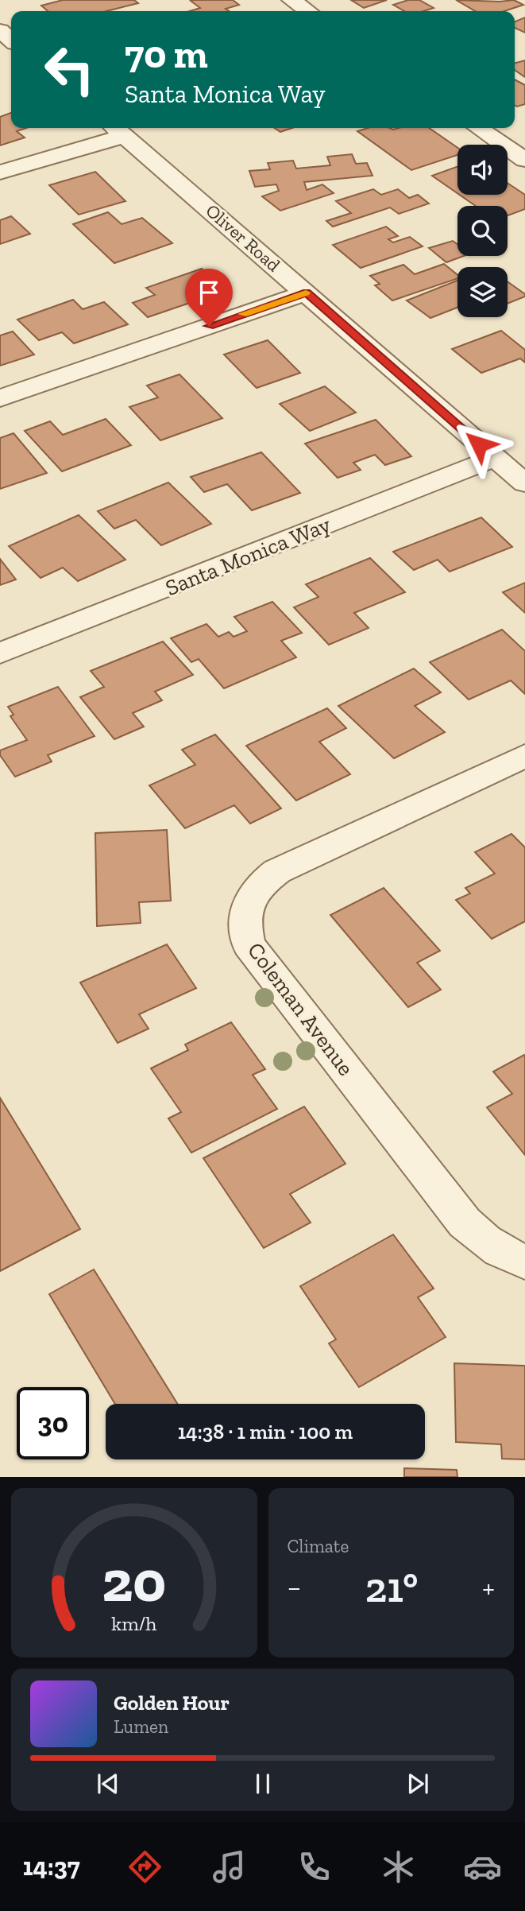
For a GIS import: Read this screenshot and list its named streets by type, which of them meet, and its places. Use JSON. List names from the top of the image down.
{
  "streets": {
    "street": ["Oliver Road", "Santa Monica Way", "Coleman Avenue"]
  },
  "crossings": [
    ["Oliver Road", "Santa Monica Way"]
  ],
  "page": {
    "turn": ["70 m", "Santa Monica Way"],
    "limit": "30",
    "trip": "14:38 · 1 min · 100 m",
    "tile": "Climate",
    "heat": ["−", "21°", "+"],
    "song": ["Golden Hour", "Lumen"],
    "tabs": "14:37",
    "gauge": ["20", "km/h"]
  }
}
